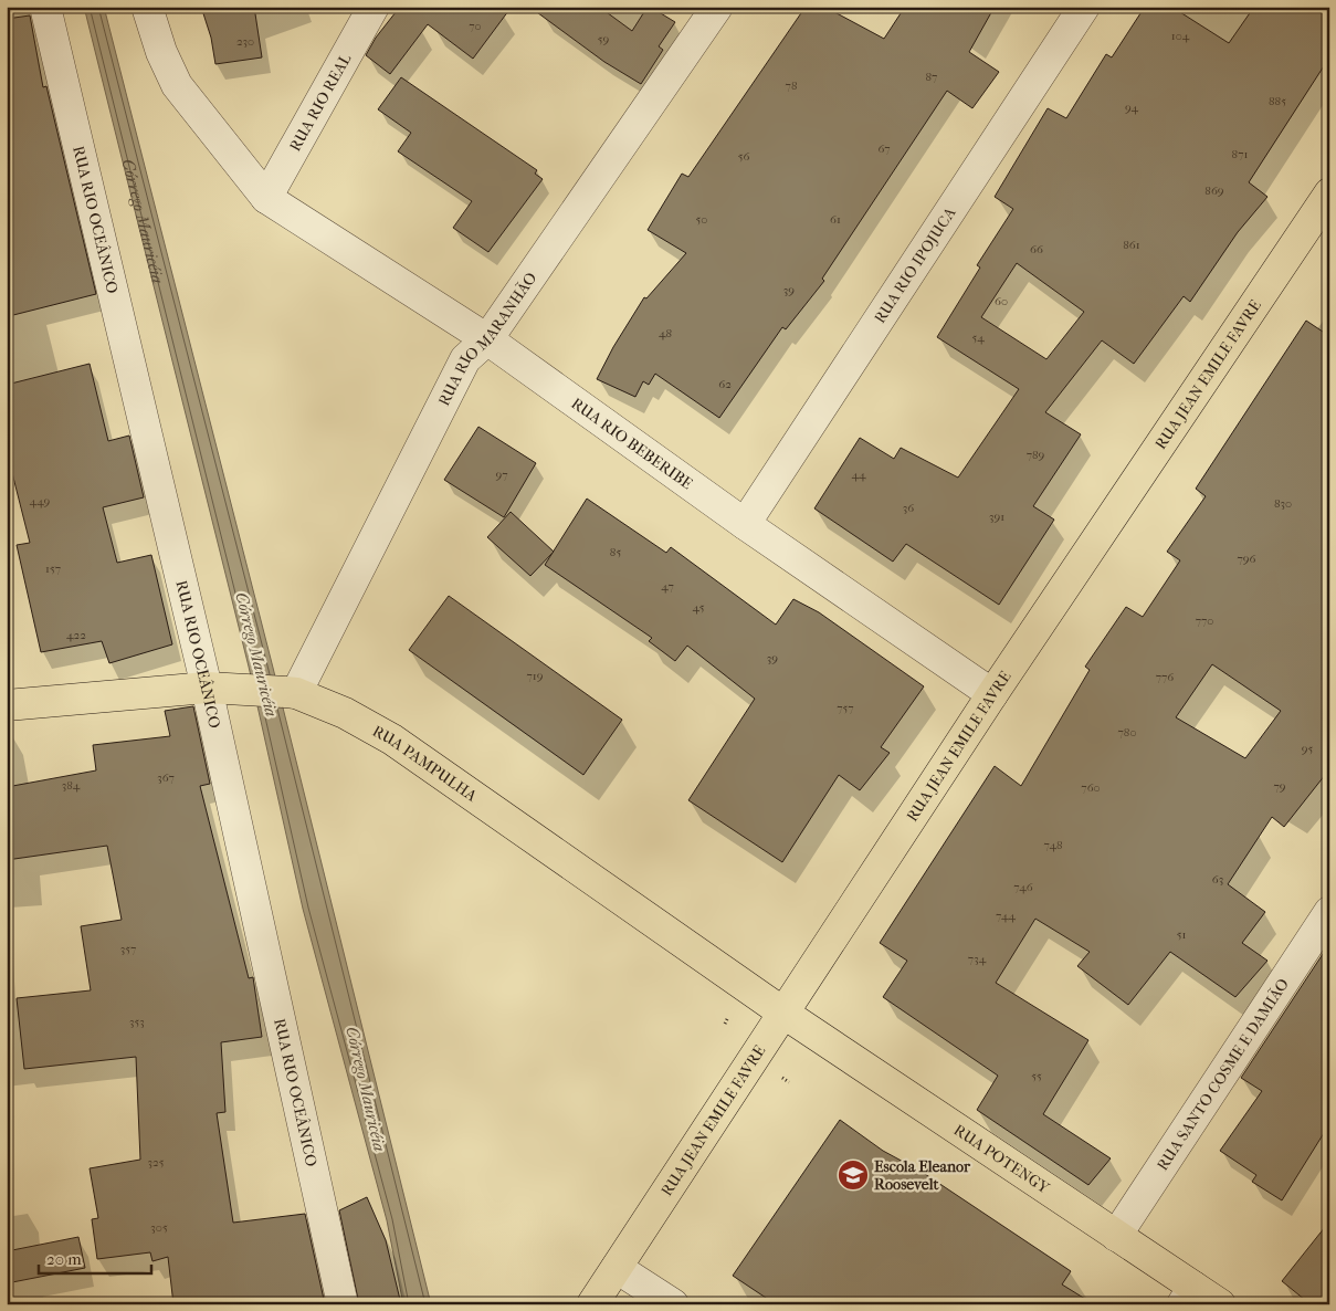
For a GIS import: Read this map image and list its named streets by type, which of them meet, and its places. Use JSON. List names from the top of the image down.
{
  "streets": {
    "main road": ["RUA JEAN EMILE FAVRE", "RUA PAMPULHA", "RUA POTENGY"],
    "street": [
      "RUA RIO REAL",
      "RUA RIO OCEÂNICO",
      "RUA RIO IPOJUCA",
      "RUA RIO MARANHÃO",
      "RUA RIO BEBERIBE",
      "RUA SANTO COSME E DAMIÃO"
    ]
  },
  "crossings": [
    ["RUA RIO REAL", "RUA RIO BEBERIBE"],
    ["RUA RIO OCEÂNICO", "RUA PAMPULHA"],
    ["RUA RIO IPOJUCA", "RUA RIO BEBERIBE"],
    ["RUA RIO MARANHÃO", "RUA RIO BEBERIBE"],
    ["RUA RIO MARANHÃO", "RUA PAMPULHA"],
    ["RUA JEAN EMILE FAVRE", "RUA RIO BEBERIBE"],
    ["RUA JEAN EMILE FAVRE", "RUA PAMPULHA"],
    ["RUA JEAN EMILE FAVRE", "RUA POTENGY"],
    ["RUA PAMPULHA", "RUA POTENGY"],
    ["RUA SANTO COSME E DAMIÃO", "RUA POTENGY"]
  ],
  "water": ["Córrego Mauricéia"],
  "places": {
    "school or university": ["Escola Eleanor Roosevelt"]
  },
  "house_numbers": [
    "70",
    "104",
    "59",
    "230",
    "87",
    "78",
    "885",
    "94",
    "67",
    "871",
    "56",
    "869",
    "50",
    "61",
    "861",
    "66",
    "39",
    "60",
    "48",
    "54",
    "62",
    "789",
    "97",
    "44",
    "449",
    "830",
    "36",
    "391",
    "85",
    "796",
    "157",
    "47",
    "45",
    "770",
    "422",
    "39",
    "719",
    "776",
    "757",
    "780",
    "95",
    "367",
    "384",
    "79",
    "760",
    "748",
    "63",
    "746",
    "744",
    "51",
    "357",
    "734",
    "353",
    "55",
    "325",
    "305"
  ],
  "scale_bar": "20 m"
}
